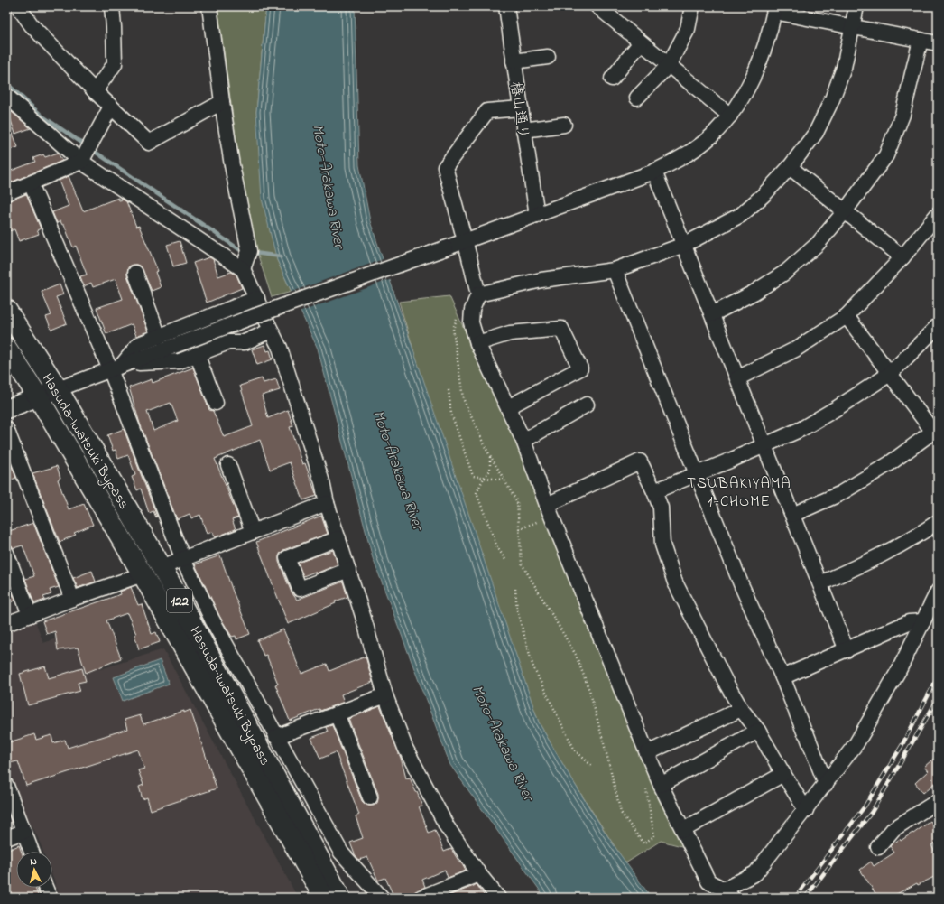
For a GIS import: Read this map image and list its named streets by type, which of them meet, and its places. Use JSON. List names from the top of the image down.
{
  "streets": {
    "highway": ["Hasuda-Iwatsuki Bypass", "122"],
    "street": ["椿山通り"]
  },
  "districts": ["TSUBAKIYAMA 1-CHOME"],
  "water": ["Moto-Arakawa River"],
  "north": "top"
}
